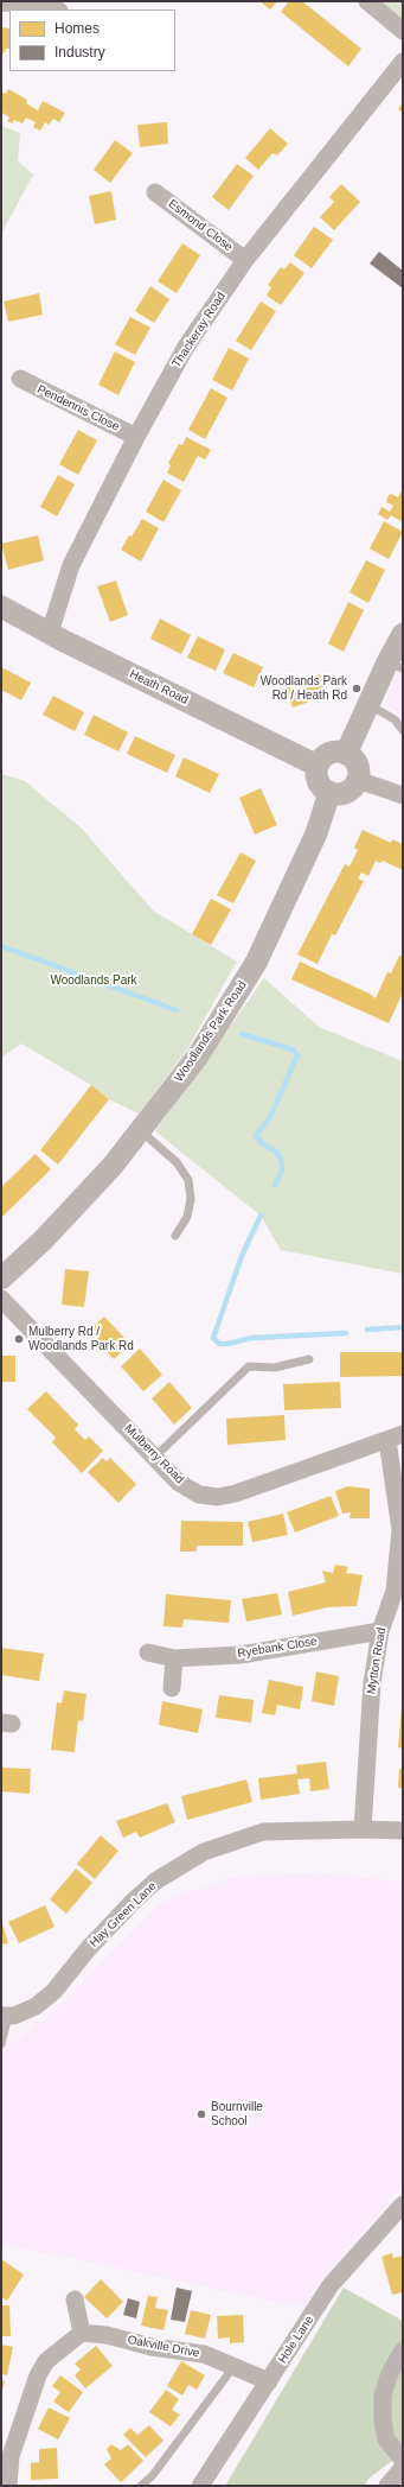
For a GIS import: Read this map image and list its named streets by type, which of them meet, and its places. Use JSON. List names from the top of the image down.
{
  "streets": {
    "street": [
      "Esmond Close",
      "Thackeray Road",
      "Pendennis Close",
      "Heath Road",
      "Woodlands Park Road",
      "Mulberry Road",
      "Ryebank Close",
      "Mytton Road",
      "Hay Green Lane",
      "Hole Lane",
      "Oakville Drive"
    ]
  },
  "crossings": [
    ["Esmond Close", "Thackeray Road"],
    ["Thackeray Road", "Pendennis Close"],
    ["Thackeray Road", "Heath Road"],
    ["Heath Road", "Woodlands Park Road"],
    ["Mulberry Road", "Mytton Road"],
    ["Ryebank Close", "Mytton Road"],
    ["Mytton Road", "Hay Green Lane"],
    ["Hole Lane", "Oakville Drive"]
  ],
  "parks": ["Woodlands Park"],
  "places": ["Woodlands Park Rd / Heath Rd", "Mulberry Rd / Woodlands Park Rd", "Bournville School"],
  "legend": ["Homes", "Industry"]
}
